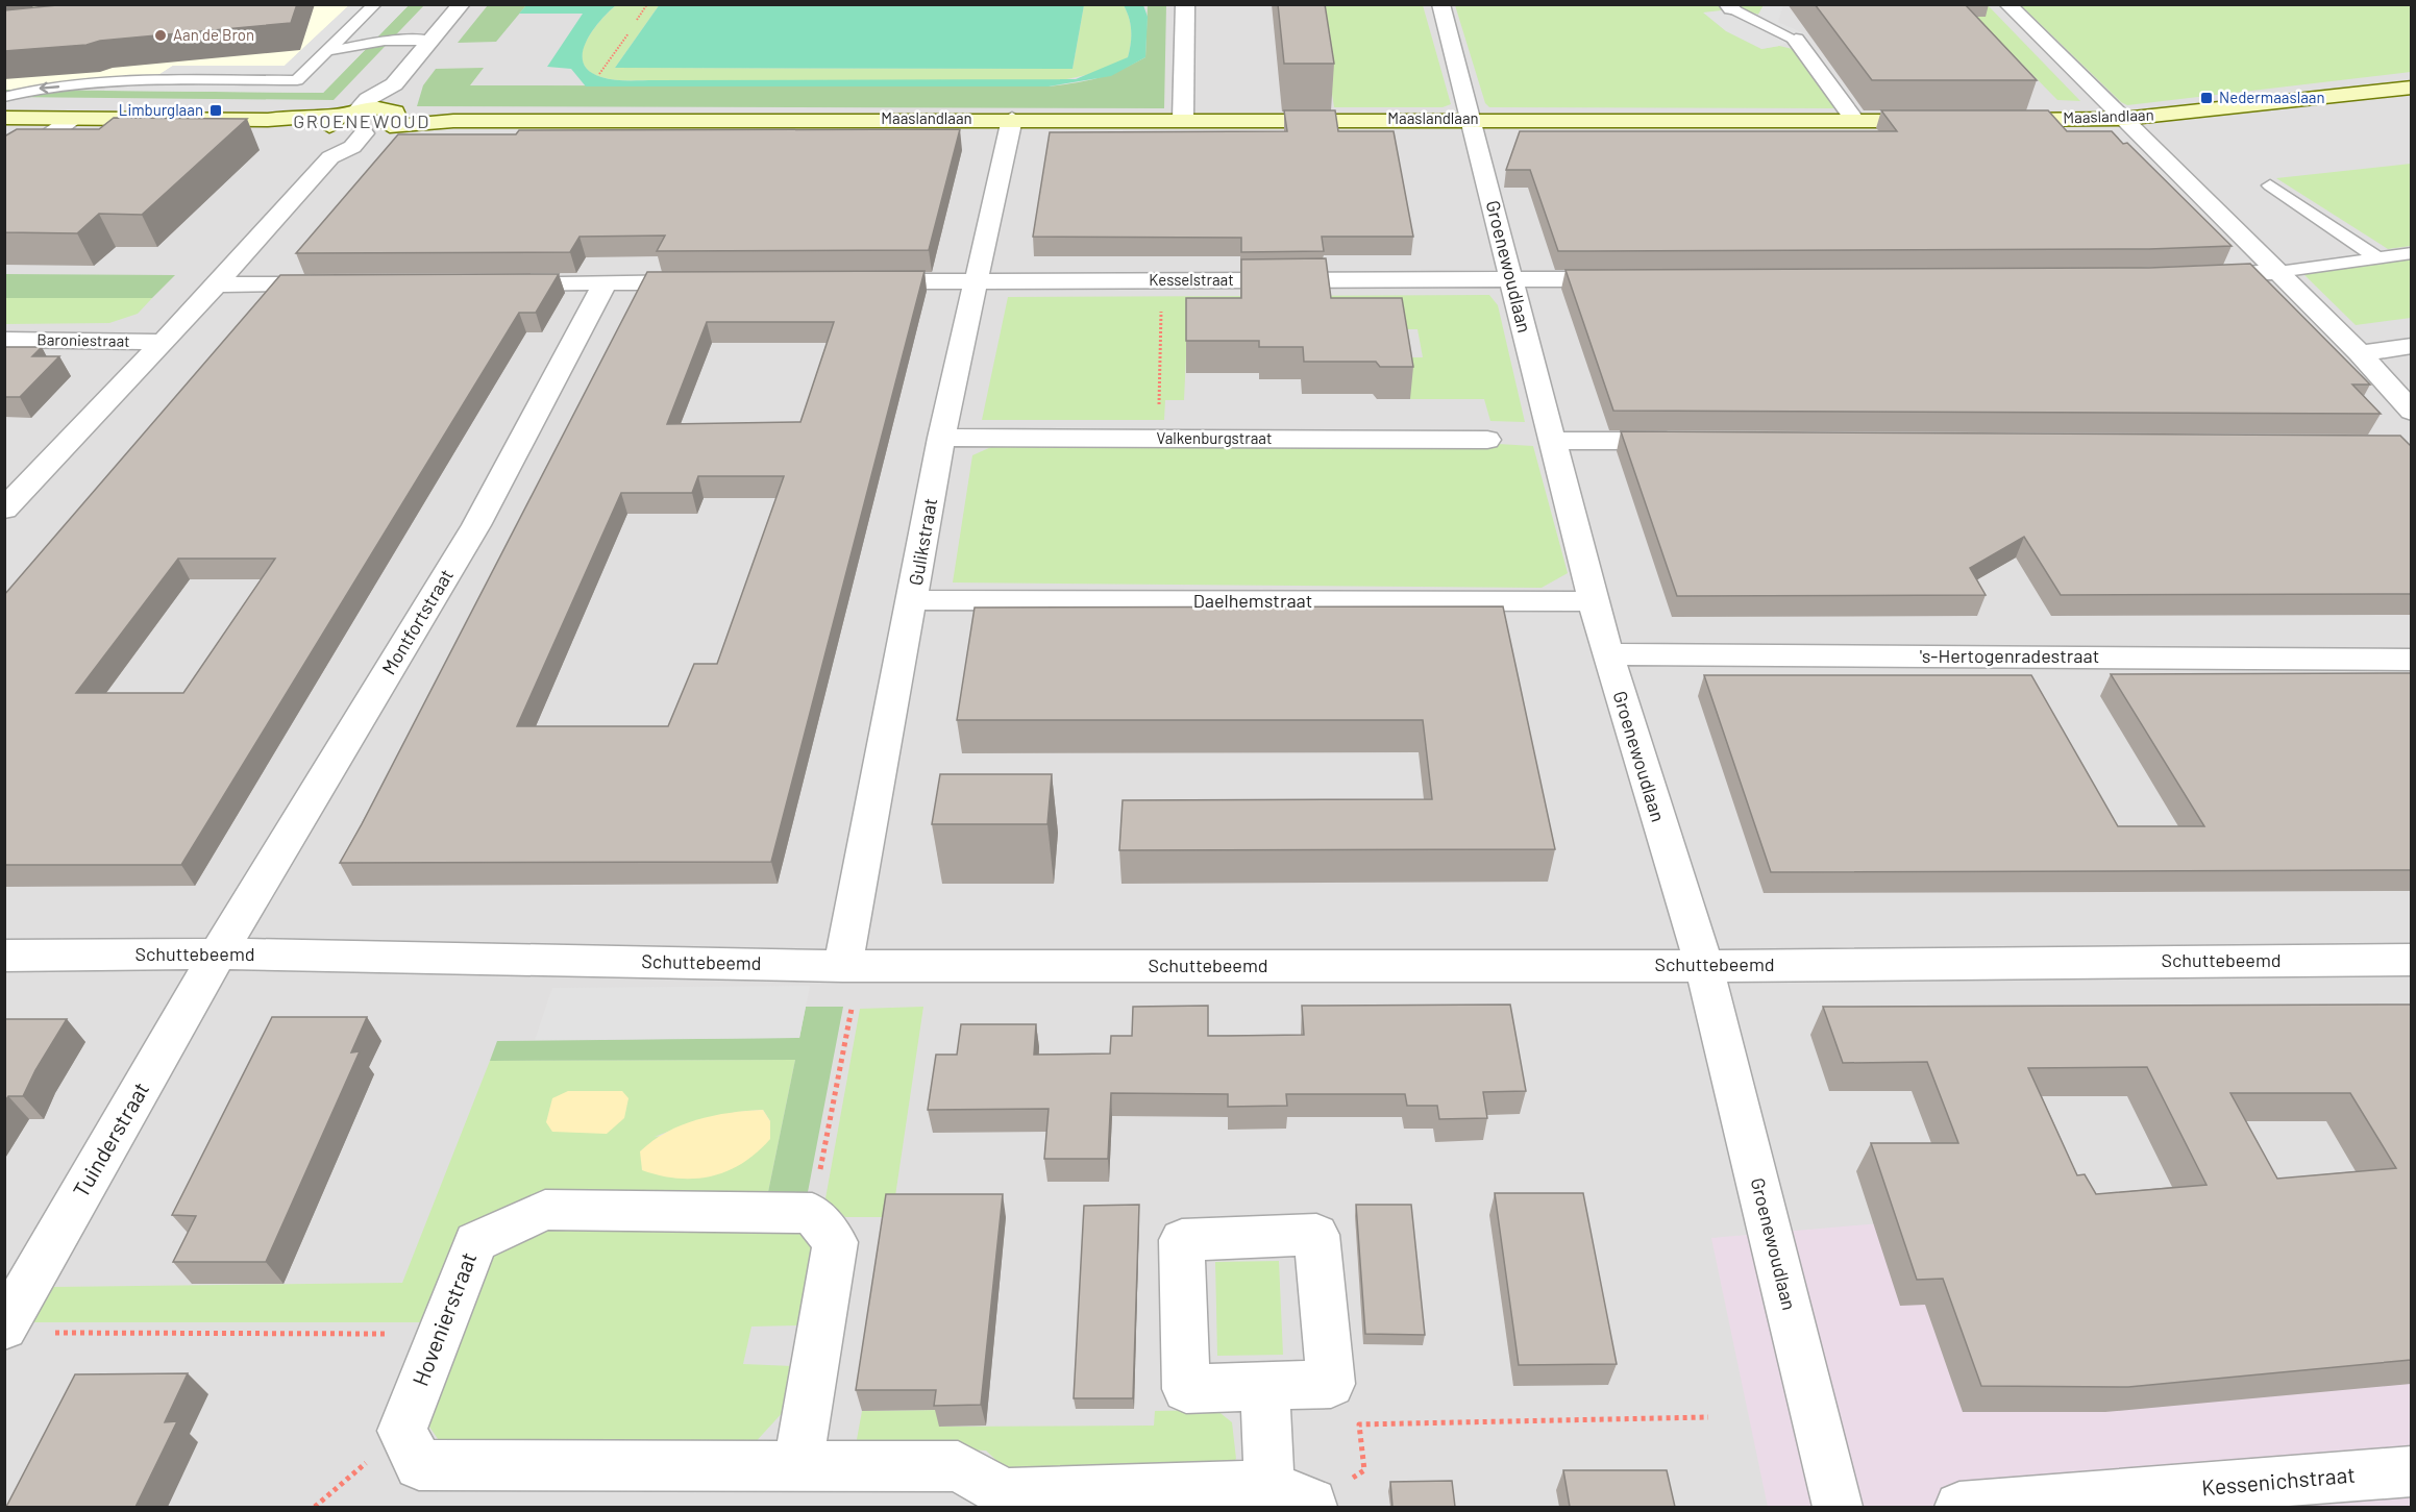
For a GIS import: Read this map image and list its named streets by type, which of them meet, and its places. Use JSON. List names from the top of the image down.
{
  "streets": {
    "street": [
      "Maaslandlaan",
      "Groenewoudlaan",
      "Kesselstraat",
      "Baroniestraat",
      "Valkenburgstraat",
      "Gulikstraat",
      "Daelhemstraat",
      "Montfortstraat",
      "'s-Hertogenradestraat",
      "Schuttebeemd",
      "Tuinderstraat",
      "Hovenierstraat",
      "Kessenichstraat"
    ]
  },
  "crossings": [
    ["Maaslandlaan", "Groenewoudlaan"],
    ["Maaslandlaan", "Gulikstraat"],
    ["Groenewoudlaan", "Kesselstraat"],
    ["Groenewoudlaan", "Daelhemstraat"],
    ["Groenewoudlaan", "'s-Hertogenradestraat"],
    ["Groenewoudlaan", "Schuttebeemd"],
    ["Kesselstraat", "Gulikstraat"],
    ["Valkenburgstraat", "Gulikstraat"],
    ["Gulikstraat", "Daelhemstraat"],
    ["Gulikstraat", "Schuttebeemd"],
    ["Montfortstraat", "Schuttebeemd"],
    ["Montfortstraat", "Tuinderstraat"],
    ["Schuttebeemd", "Tuinderstraat"]
  ],
  "districts": ["GROENEWOUD"],
  "places": {
    "other": ["Aan de Bron"],
    "transit": ["Nedermaaslaan", "Limburglaan"]
  }
}
